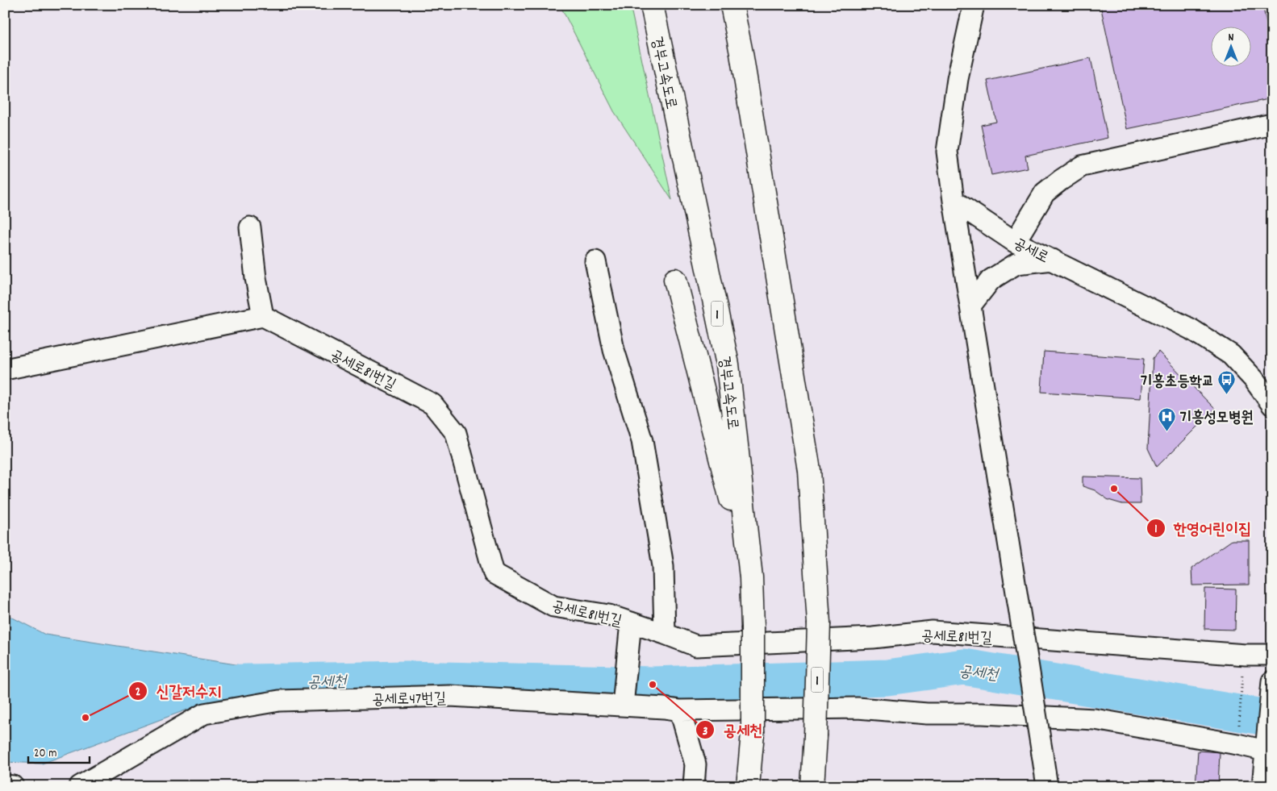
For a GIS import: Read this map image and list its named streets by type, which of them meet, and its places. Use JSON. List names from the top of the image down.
{
  "streets": {
    "highway": ["경부고속도로", "1"],
    "street": ["공세로", "공세로81번길", "공세로47번길"]
  },
  "water": ["공세천"],
  "places": {
    "bus stop": ["기흥초등학교"],
    "hospital": ["기흥성모병원"],
    "other": ["한영어린이집", "공세천", "신갈저수지"]
  },
  "scale_bar": "20 m",
  "north": "top"
}
